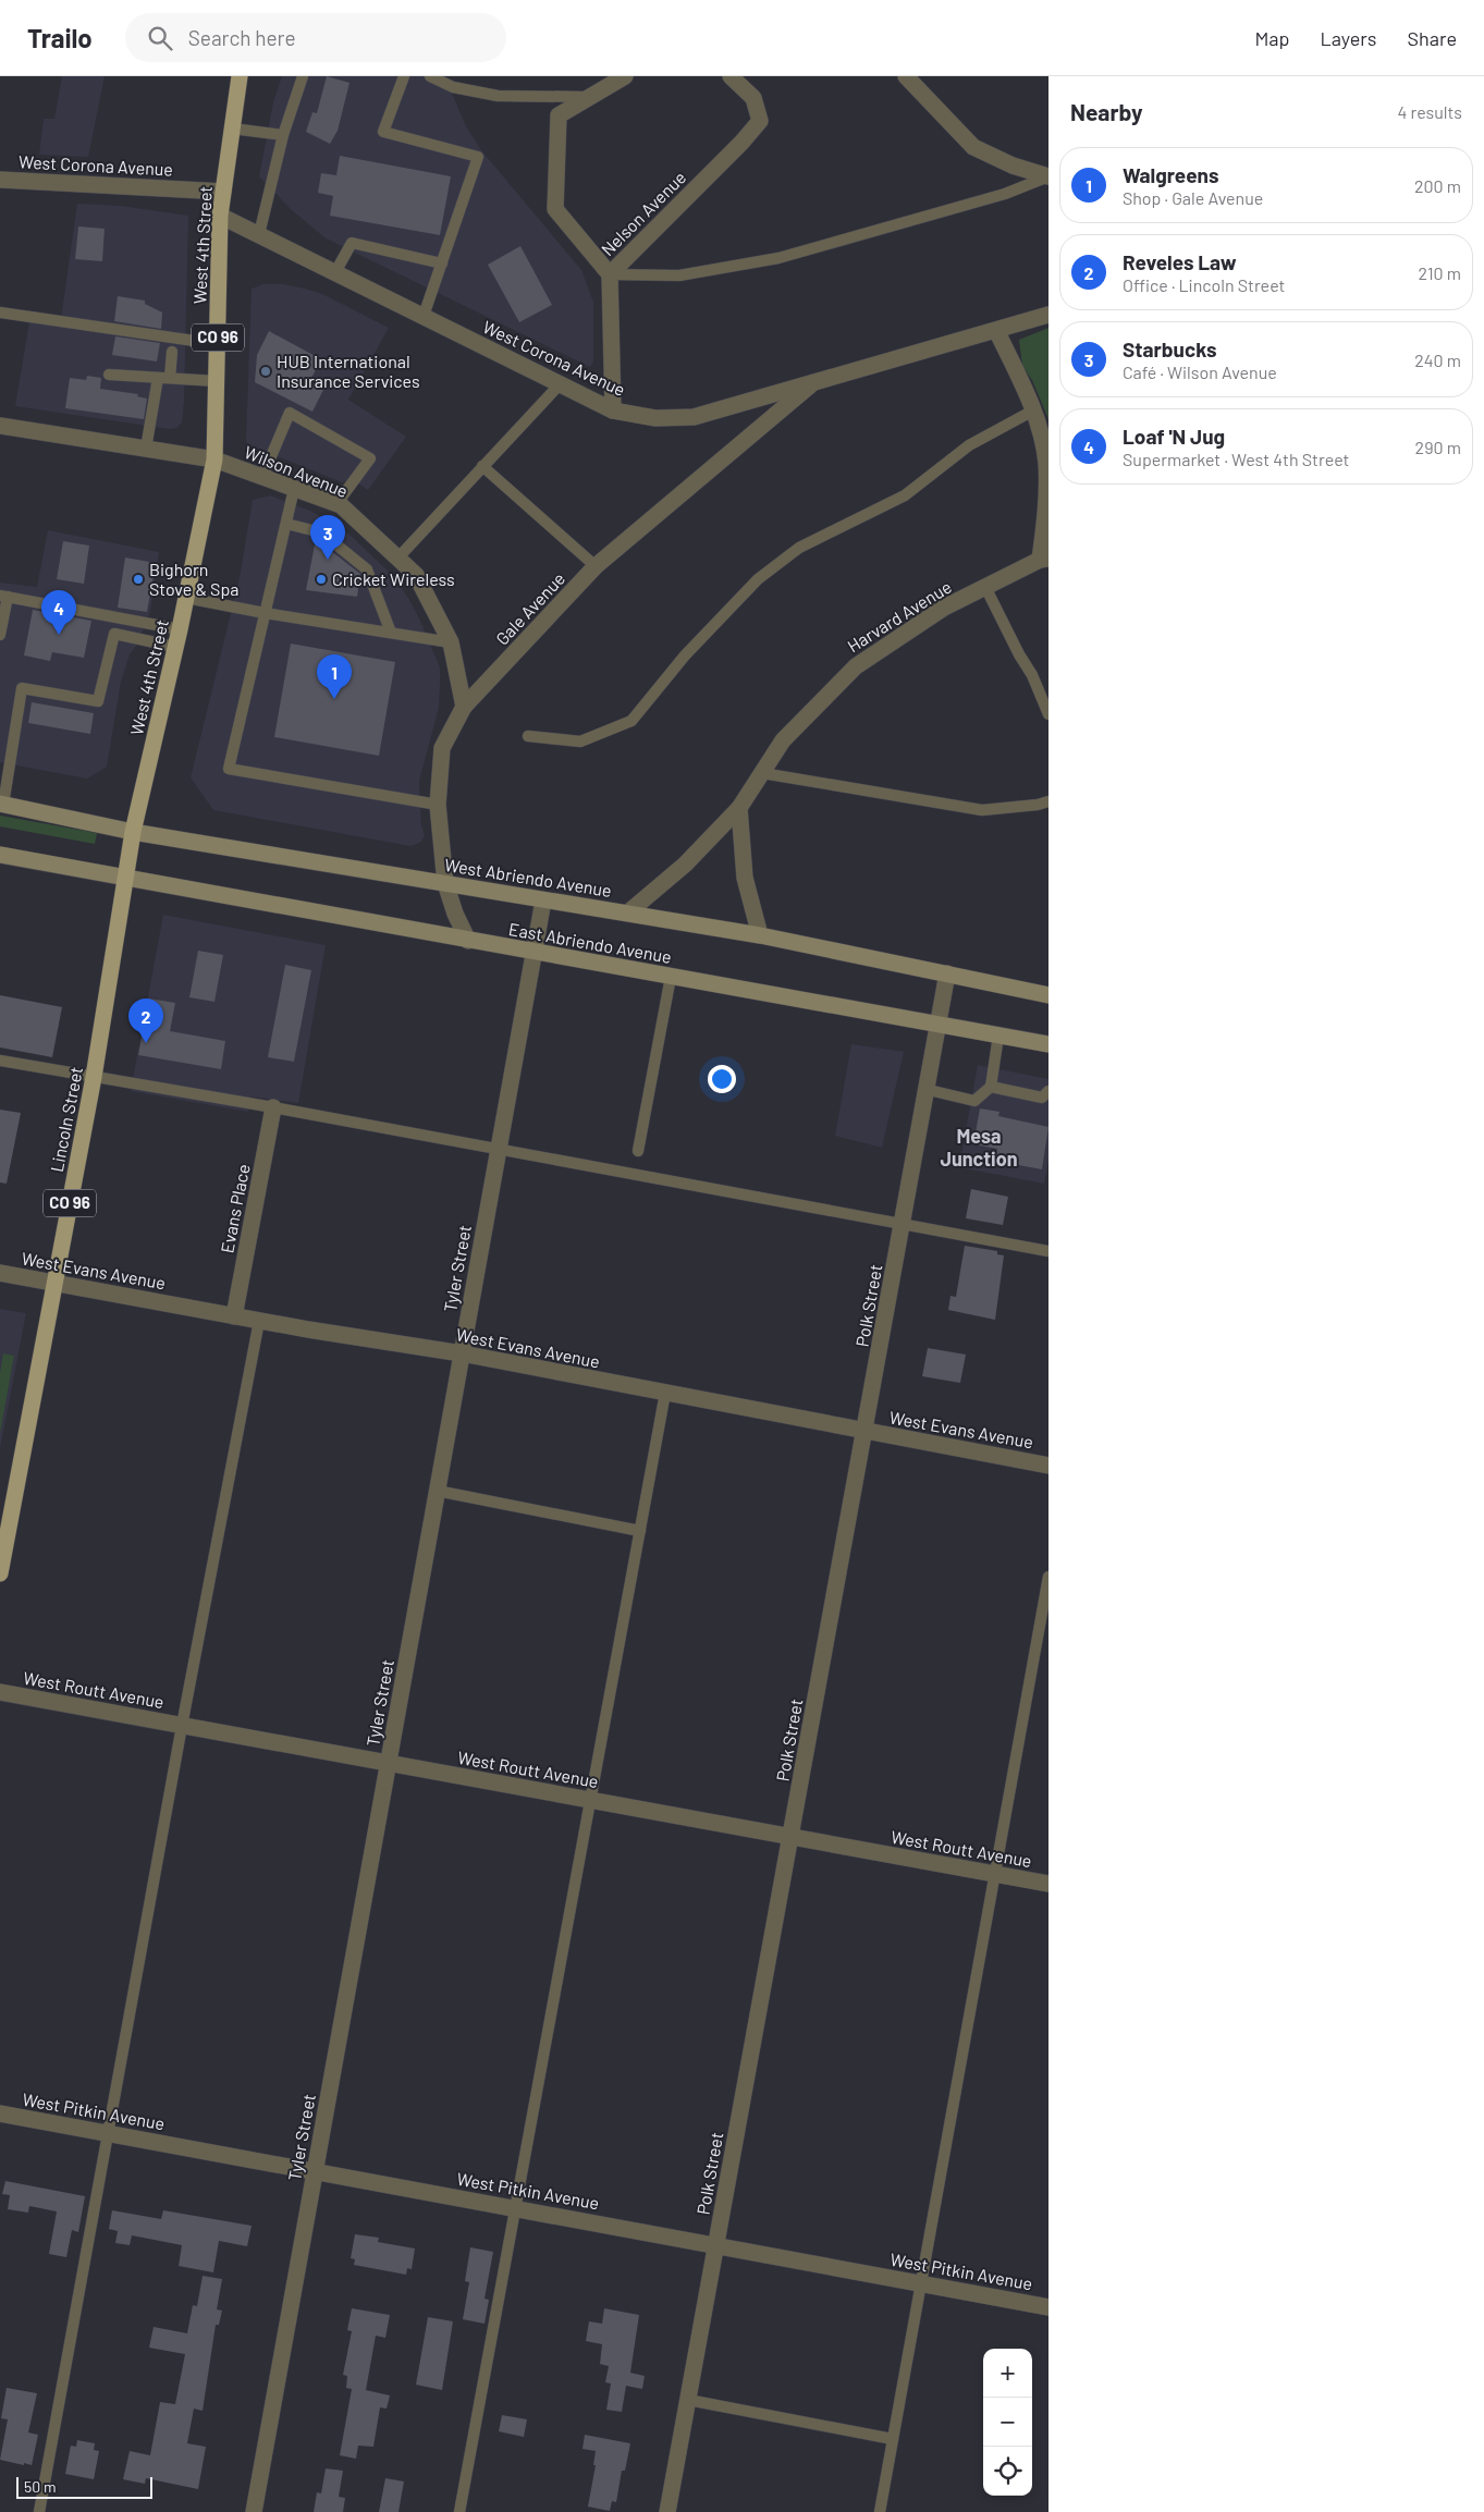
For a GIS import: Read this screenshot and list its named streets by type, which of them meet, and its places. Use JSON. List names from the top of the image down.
{
  "streets": {
    "main road": [
      "West 4th Street",
      "CO 96",
      "West Abriendo Avenue",
      "East Abriendo Avenue",
      "Lincoln Street"
    ],
    "street": [
      "West Corona Avenue",
      "Nelson Avenue",
      "Wilson Avenue",
      "Gale Avenue",
      "Harvard Avenue",
      "Evans Place",
      "Tyler Street",
      "West Evans Avenue",
      "Polk Street",
      "West Routt Avenue",
      "West Pitkin Avenue"
    ]
  },
  "crossings": [
    ["West Corona Avenue", "Nelson Avenue"],
    ["West Corona Avenue", "West 4th Street"],
    ["West Corona Avenue", "Gale Avenue"],
    ["West Corona Avenue", "Harvard Avenue"],
    ["West 4th Street", "Wilson Avenue"],
    ["West 4th Street", "West Abriendo Avenue"],
    ["West 4th Street", "Lincoln Street"],
    ["Wilson Avenue", "Gale Avenue"],
    ["Gale Avenue", "West Abriendo Avenue"],
    ["Gale Avenue", "East Abriendo Avenue"],
    ["Harvard Avenue", "West Abriendo Avenue"],
    ["West Abriendo Avenue", "Lincoln Street"],
    ["West Abriendo Avenue", "Tyler Street"],
    ["West Abriendo Avenue", "Polk Street"],
    ["East Abriendo Avenue", "Lincoln Street"],
    ["East Abriendo Avenue", "Tyler Street"],
    ["East Abriendo Avenue", "Polk Street"],
    ["Lincoln Street", "West Evans Avenue"],
    ["Evans Place", "West Evans Avenue"],
    ["Tyler Street", "West Evans Avenue"],
    ["Tyler Street", "West Routt Avenue"],
    ["Tyler Street", "West Pitkin Avenue"],
    ["West Evans Avenue", "Polk Street"],
    ["Polk Street", "West Routt Avenue"],
    ["Polk Street", "West Pitkin Avenue"]
  ],
  "districts": ["Mesa Junction"],
  "places": ["HUB International Insurance Services", "Bighorn Stove & Spa", "Cricket Wireless"],
  "scale_bar": "50 m",
  "page": {
    "header": "Trailo",
    "search": "Search here",
    "nav": ["Map", "Layers", "Share"],
    "heading": ["Nearby", "4 results"],
    "list": [
      {
        "mark": "1",
        "name": "Walgreens",
        "note": "Shop · Gale Avenue",
        "value": "200 m"
      },
      {
        "mark": "2",
        "name": "Reveles Law",
        "note": "Office · Lincoln Street",
        "value": "210 m"
      },
      {
        "mark": "3",
        "name": "Starbucks",
        "note": "Café · Wilson Avenue",
        "value": "240 m"
      },
      {
        "mark": "4",
        "name": "Loaf 'N Jug",
        "note": "Supermarket · West 4th Street",
        "value": "290 m"
      }
    ],
    "pins": [
      "3",
      "4",
      "1",
      "2"
    ],
    "map_buttons": ["+", "−"],
    "scale": "50 m"
  }
}
